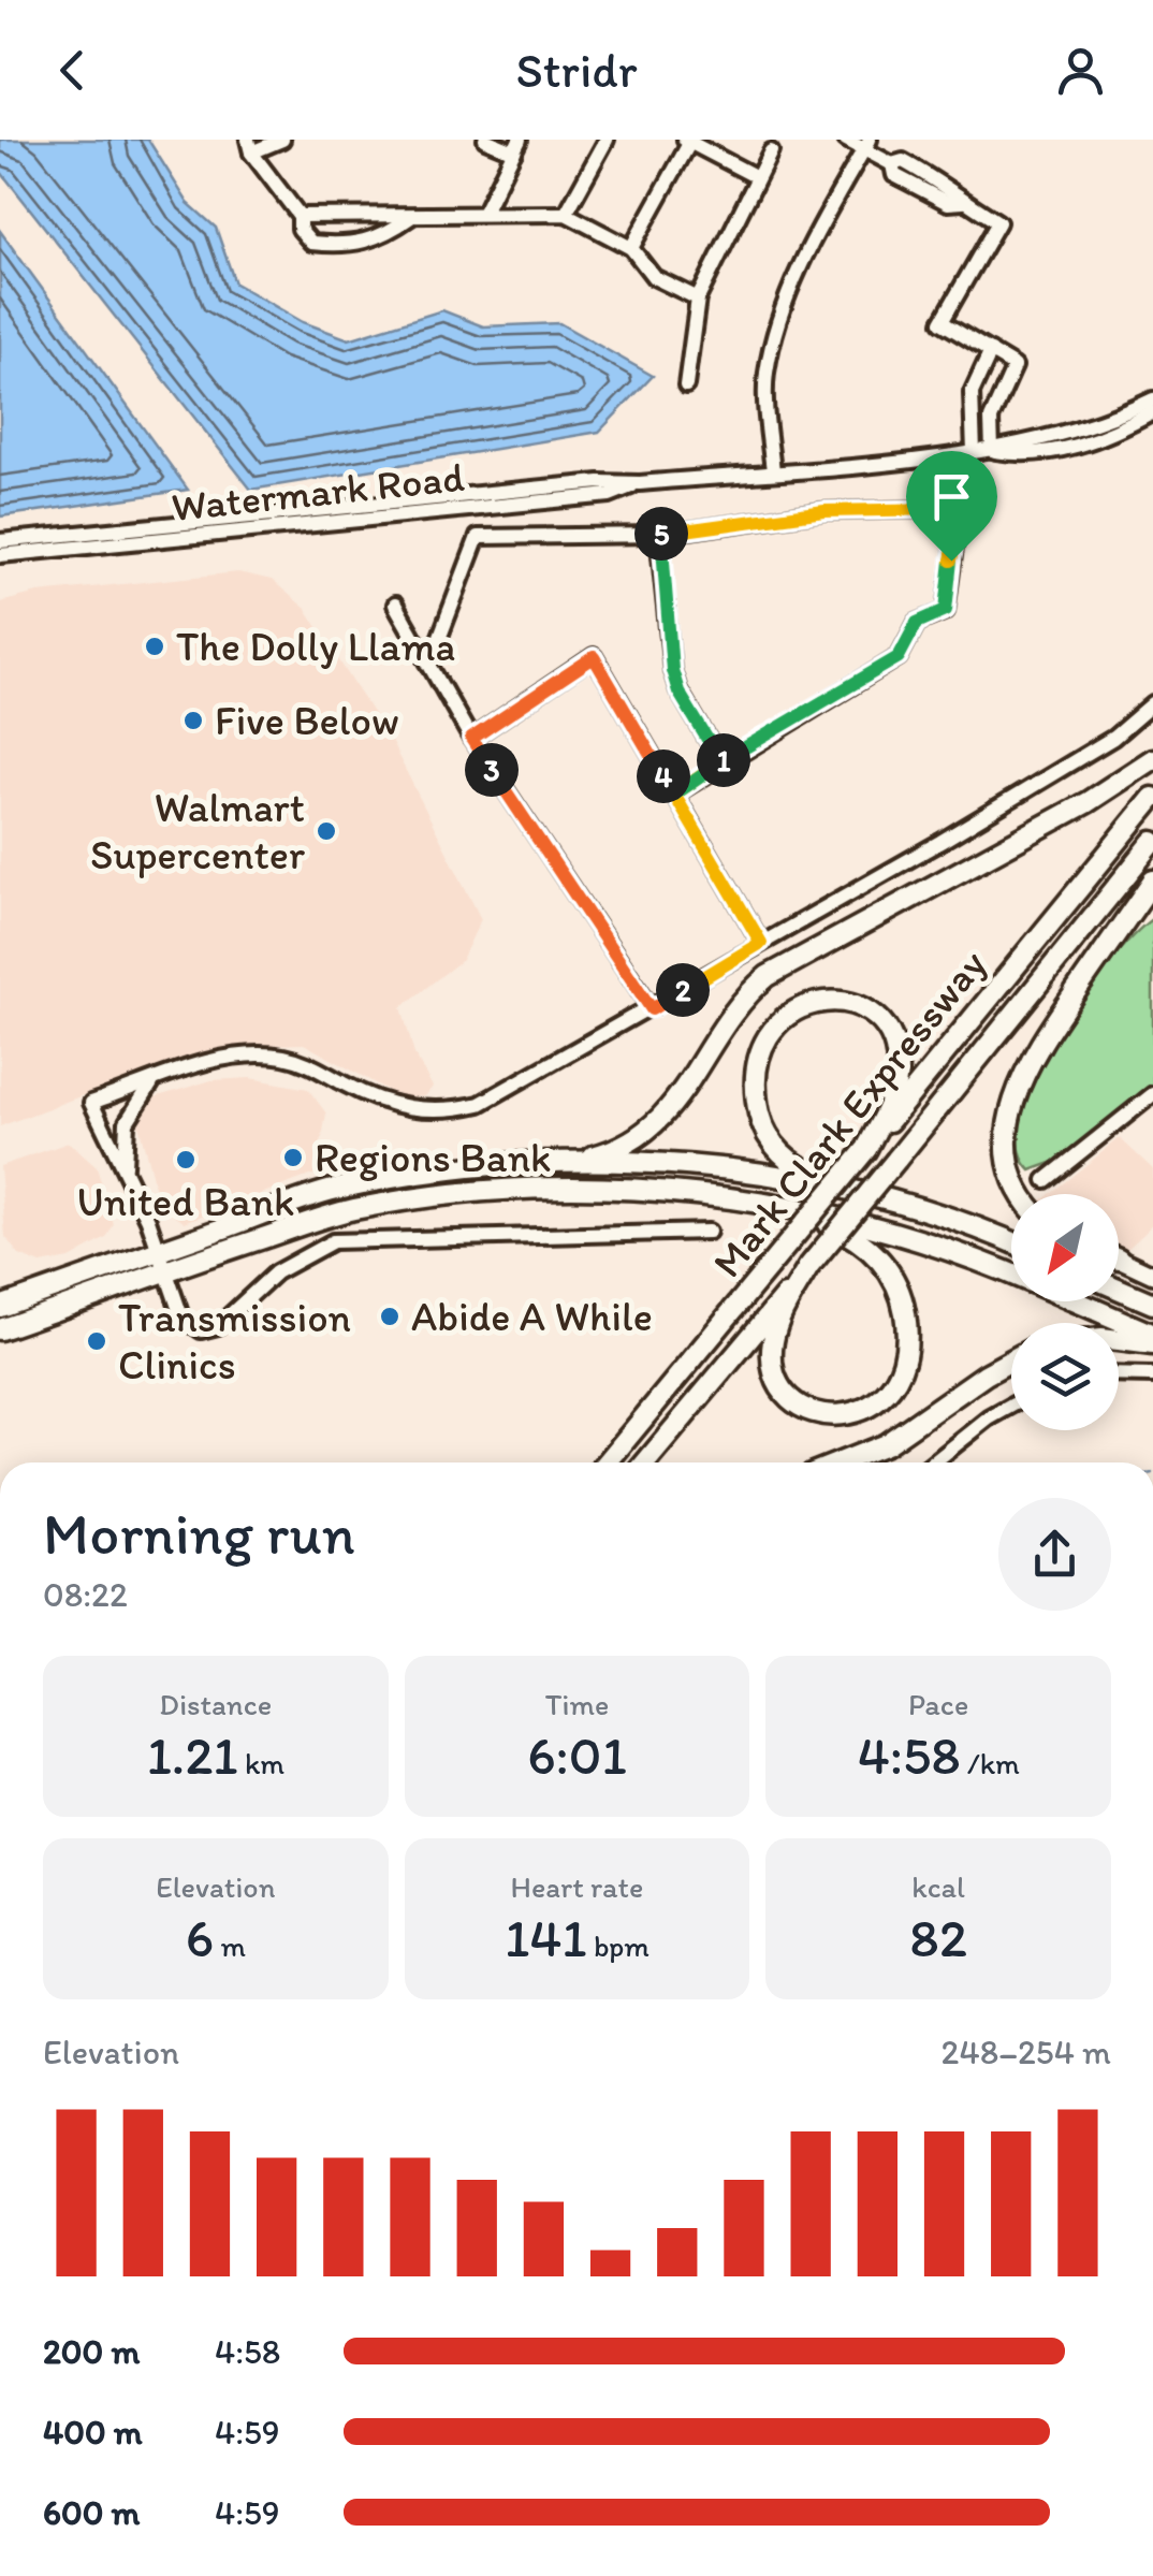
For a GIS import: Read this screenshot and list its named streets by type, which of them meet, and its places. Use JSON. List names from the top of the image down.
{
  "streets": {
    "highway": ["Mark Clark Expressway"],
    "street": ["Watermark Road"]
  },
  "places": [
    "The Dolly Llama",
    "Five Below",
    "Walmart Supercenter",
    "Regions Bank",
    "United Bank",
    "Abide A While",
    "Transmission Clinics"
  ],
  "north": "bottom left",
  "page": {
    "header": "Stridr",
    "pins": [
      "5",
      "1",
      "3",
      "4",
      "2"
    ],
    "heading": ["Morning run", "08:22"],
    "stats": [
      ["Distance", "1.21 km"],
      ["Time", "6:01"],
      ["Pace", "4:58 /km"],
      ["Elevation", "6 m"],
      ["Heart rate", "141 bpm"],
      ["kcal", "82"]
    ],
    "chart": ["Elevation", "248–254 m"],
    "list": [
      {
        "name": "200 m",
        "note": "4:58"
      },
      {
        "name": "400 m",
        "note": "4:59"
      },
      {
        "name": "600 m",
        "note": "4:59"
      }
    ]
  }
}
